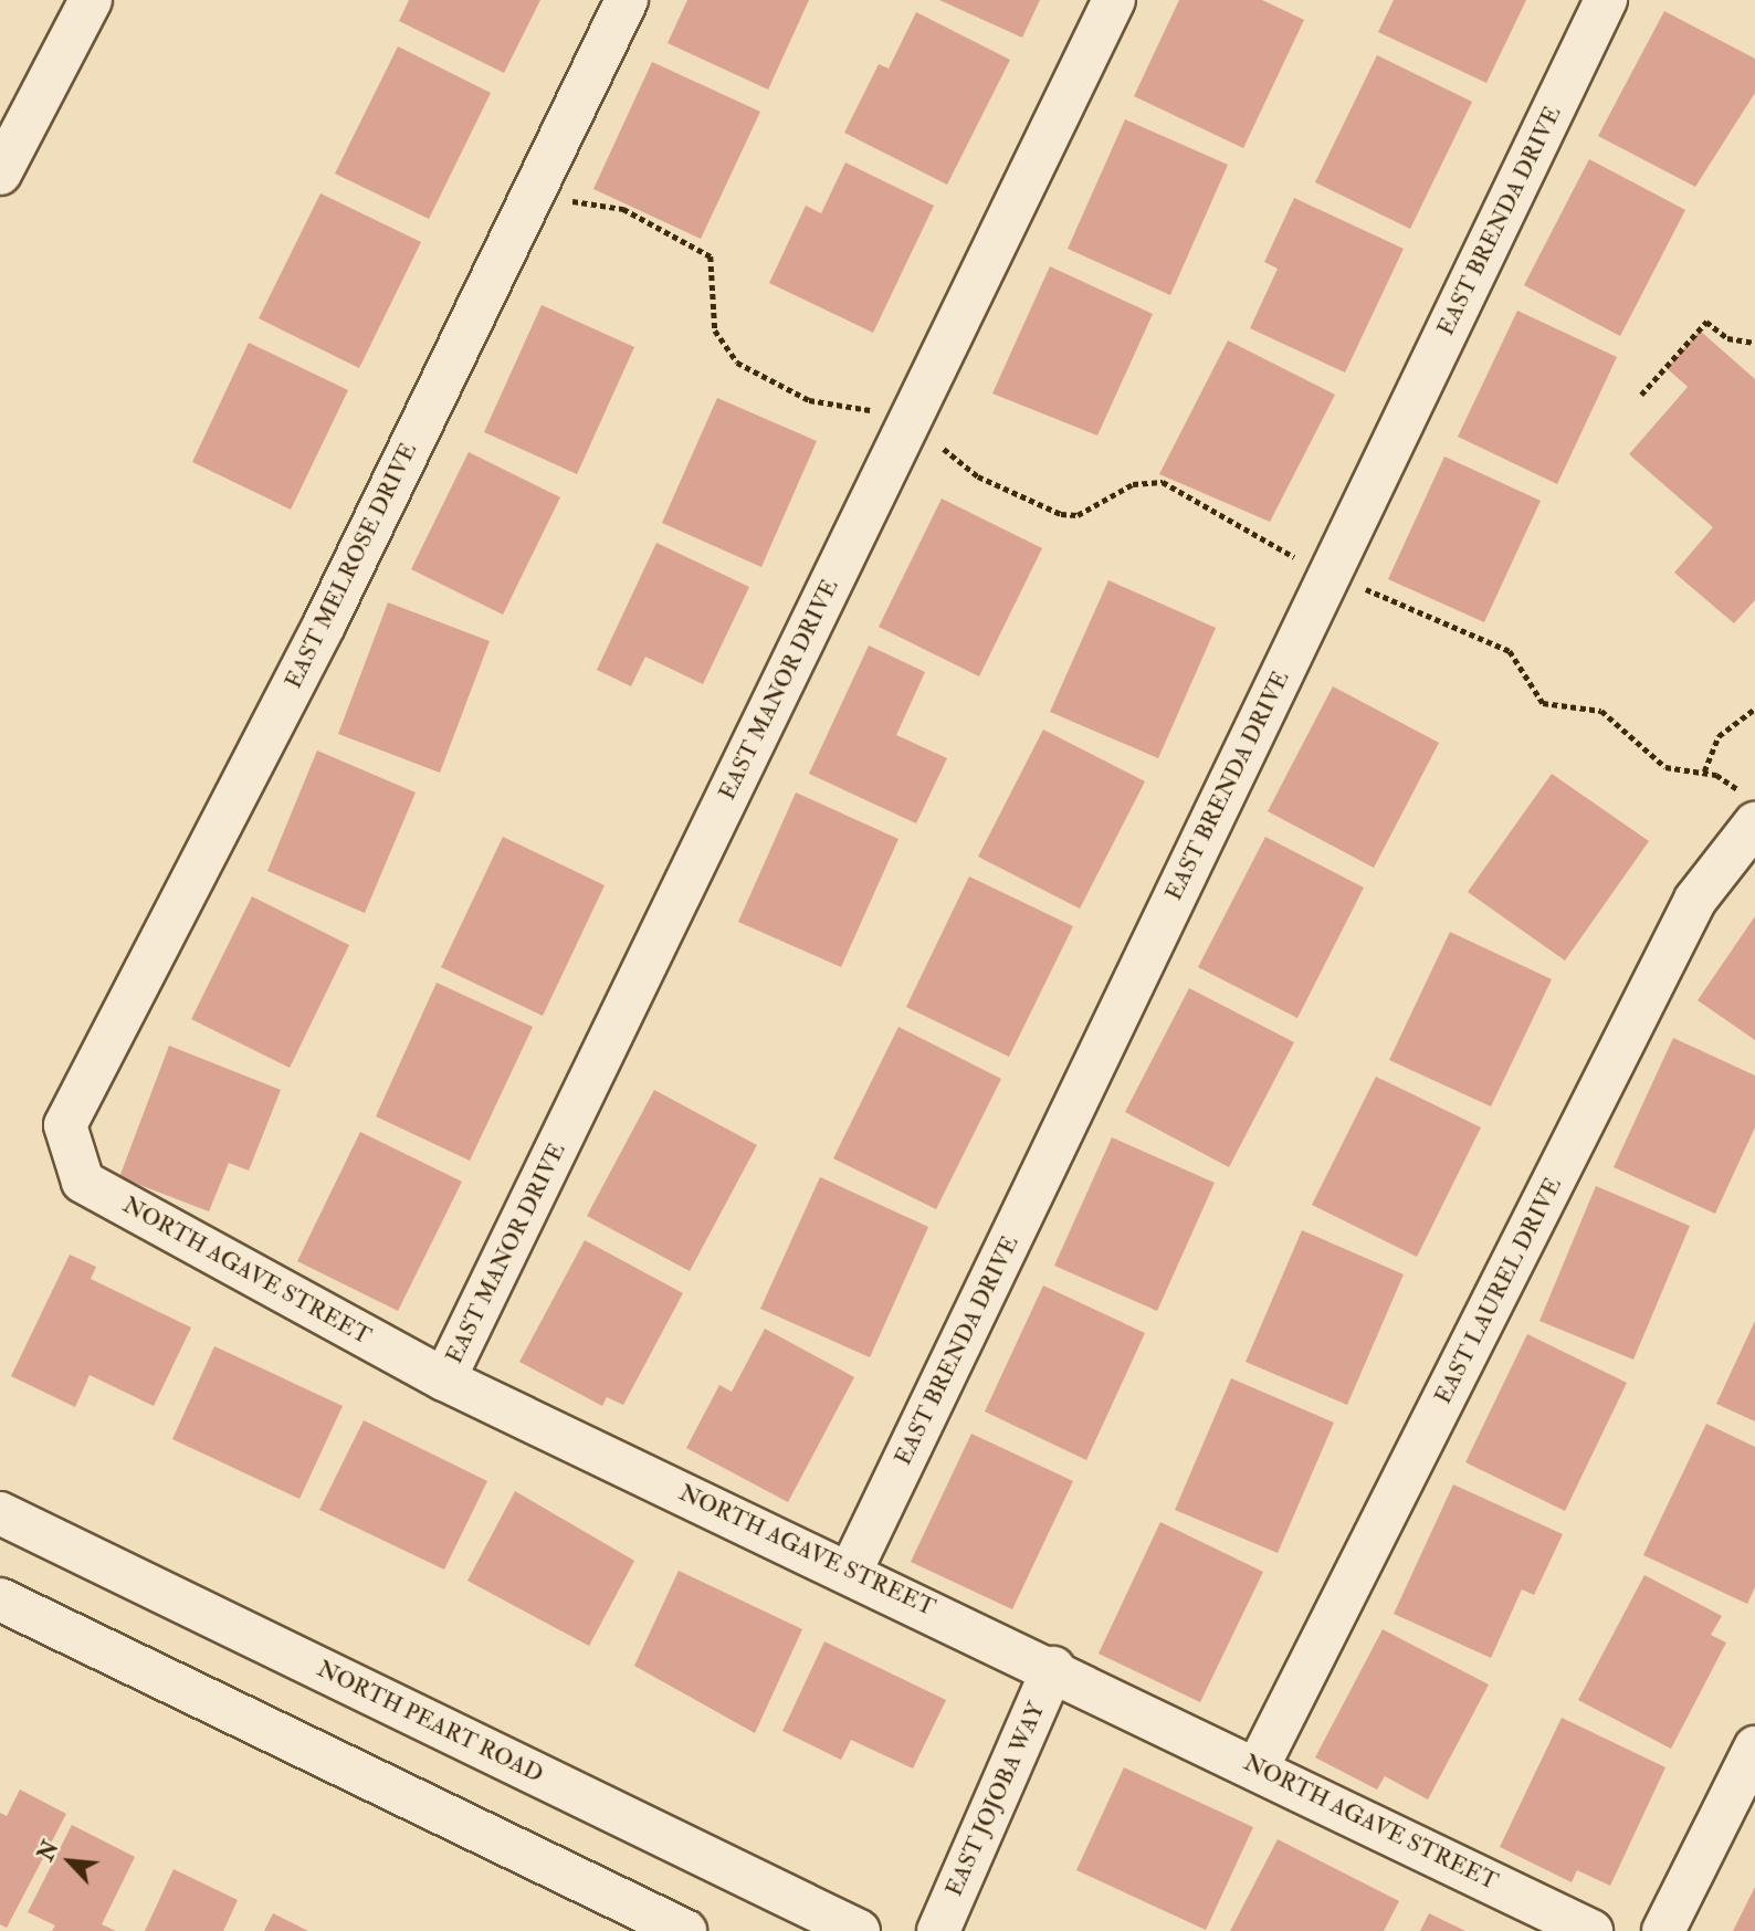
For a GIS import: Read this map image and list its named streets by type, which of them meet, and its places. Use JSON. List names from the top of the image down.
{
  "streets": {
    "street": [
      "EAST BRENDA DRIVE",
      "EAST MELROSE DRIVE",
      "EAST MANOR DRIVE",
      "NORTH AGAVE STREET",
      "EAST LAUREL DRIVE",
      "NORTH PEART ROAD",
      "EAST JOJOBA WAY"
    ]
  },
  "crossings": [
    ["EAST BRENDA DRIVE", "NORTH AGAVE STREET"],
    ["EAST MELROSE DRIVE", "NORTH AGAVE STREET"],
    ["EAST MANOR DRIVE", "NORTH AGAVE STREET"],
    ["NORTH AGAVE STREET", "EAST LAUREL DRIVE"],
    ["NORTH AGAVE STREET", "EAST JOJOBA WAY"]
  ],
  "north": "top left"
}
